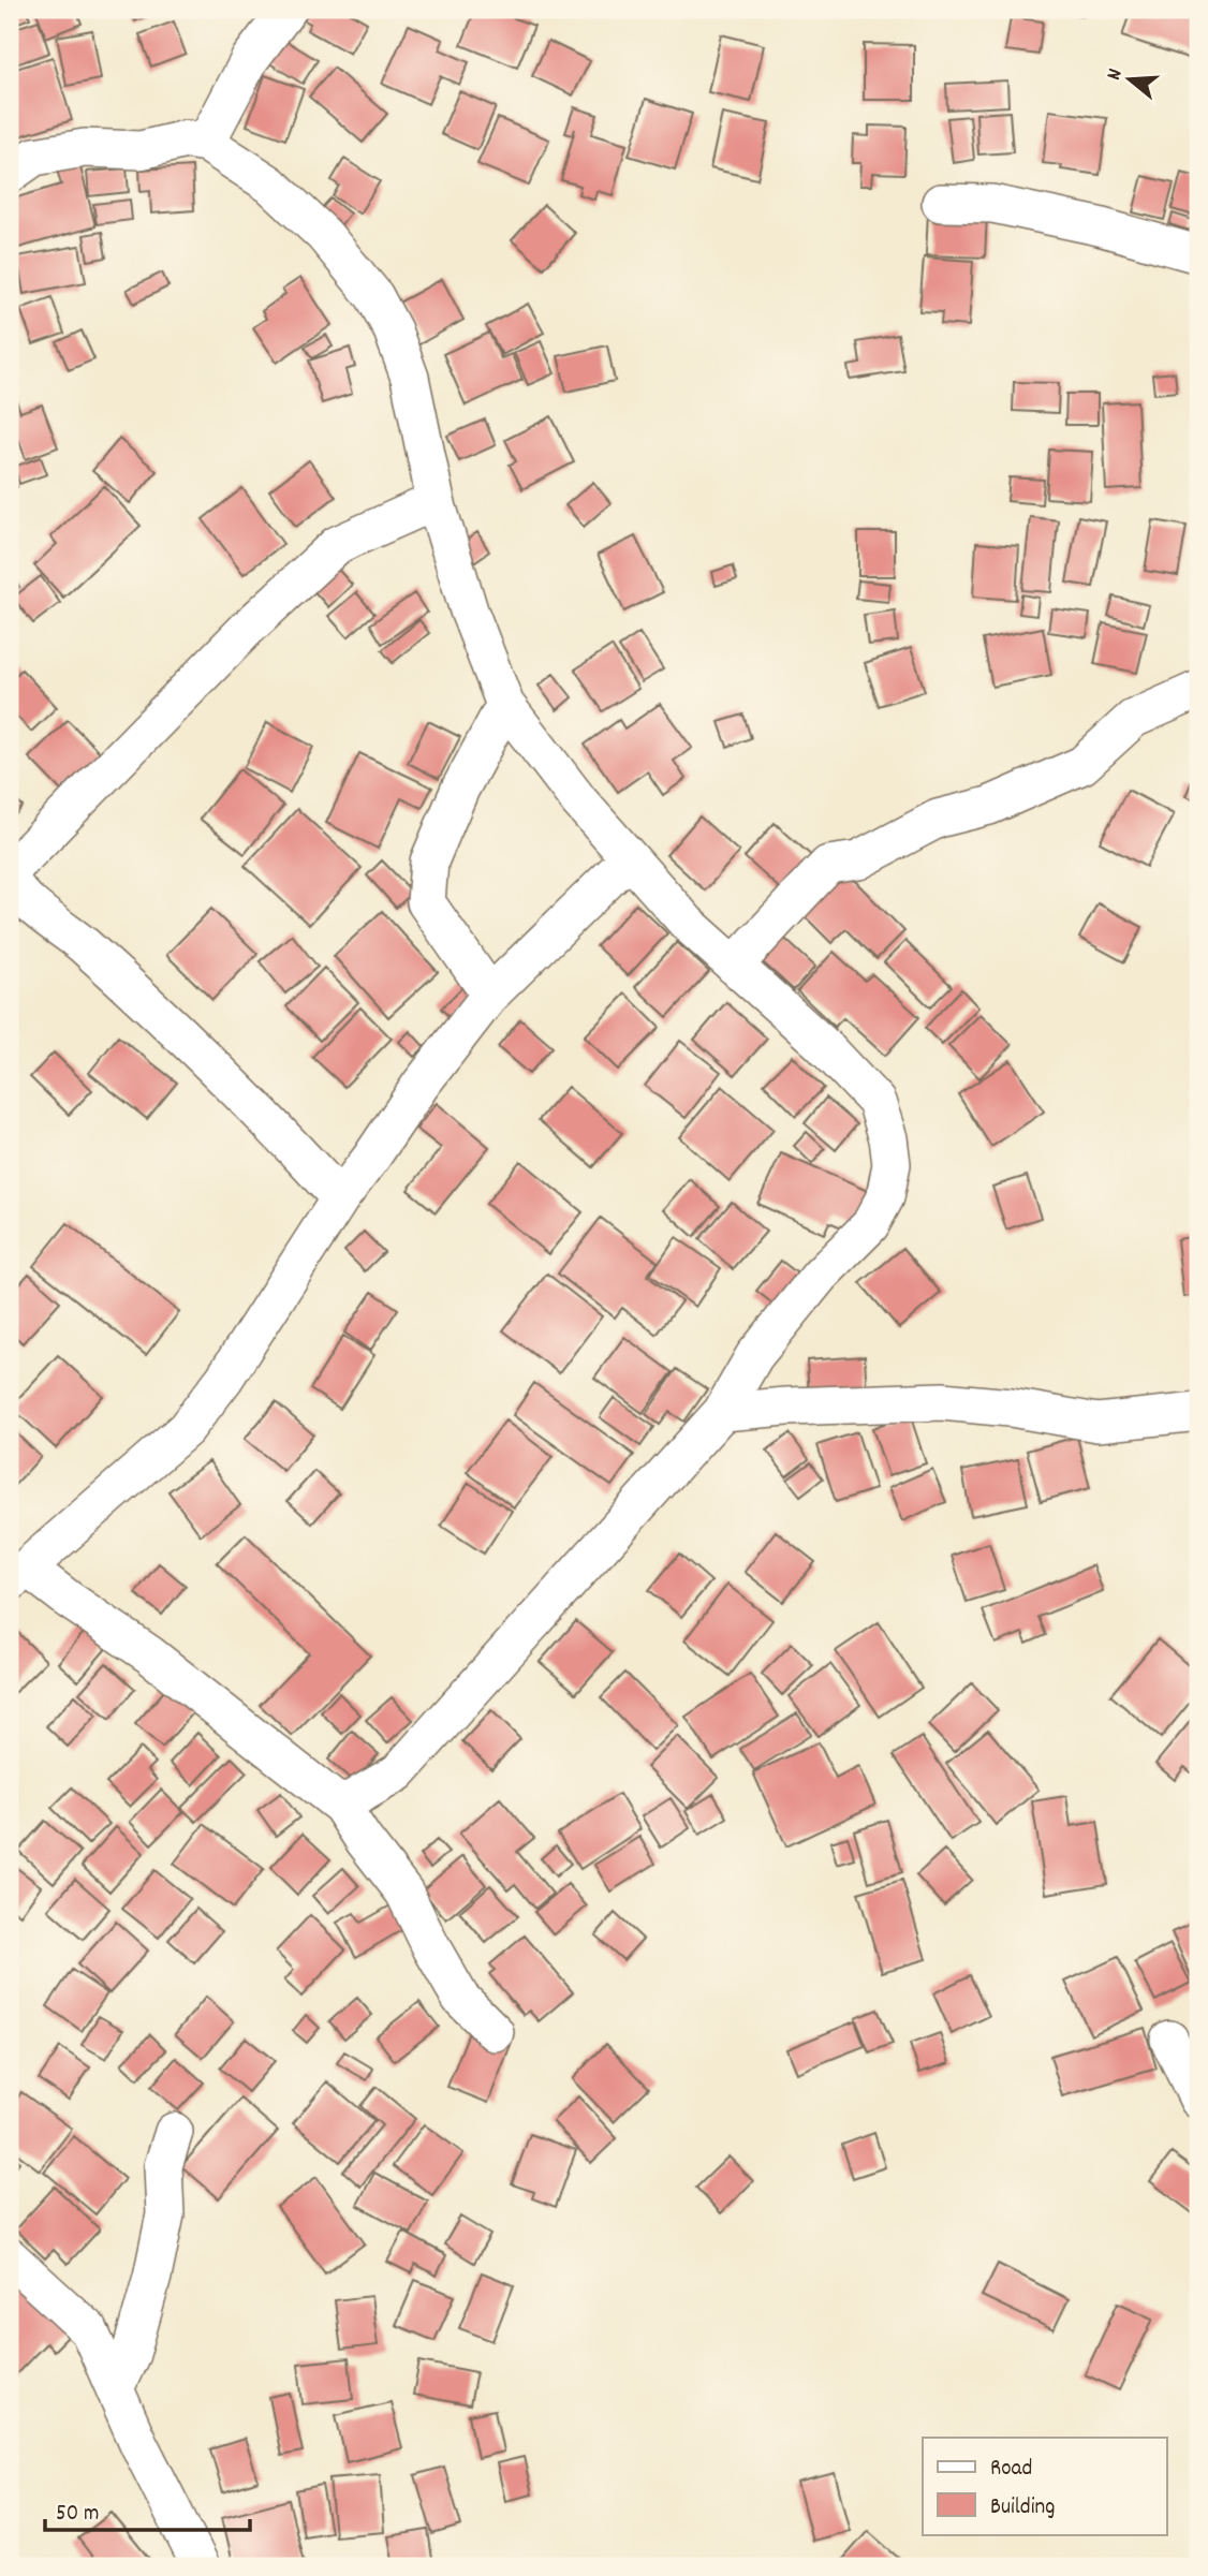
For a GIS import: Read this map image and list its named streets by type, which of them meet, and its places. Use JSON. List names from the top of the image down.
{
  "legend": ["Road", "Building"],
  "scale_bar": "50 m",
  "north": "left"
}
